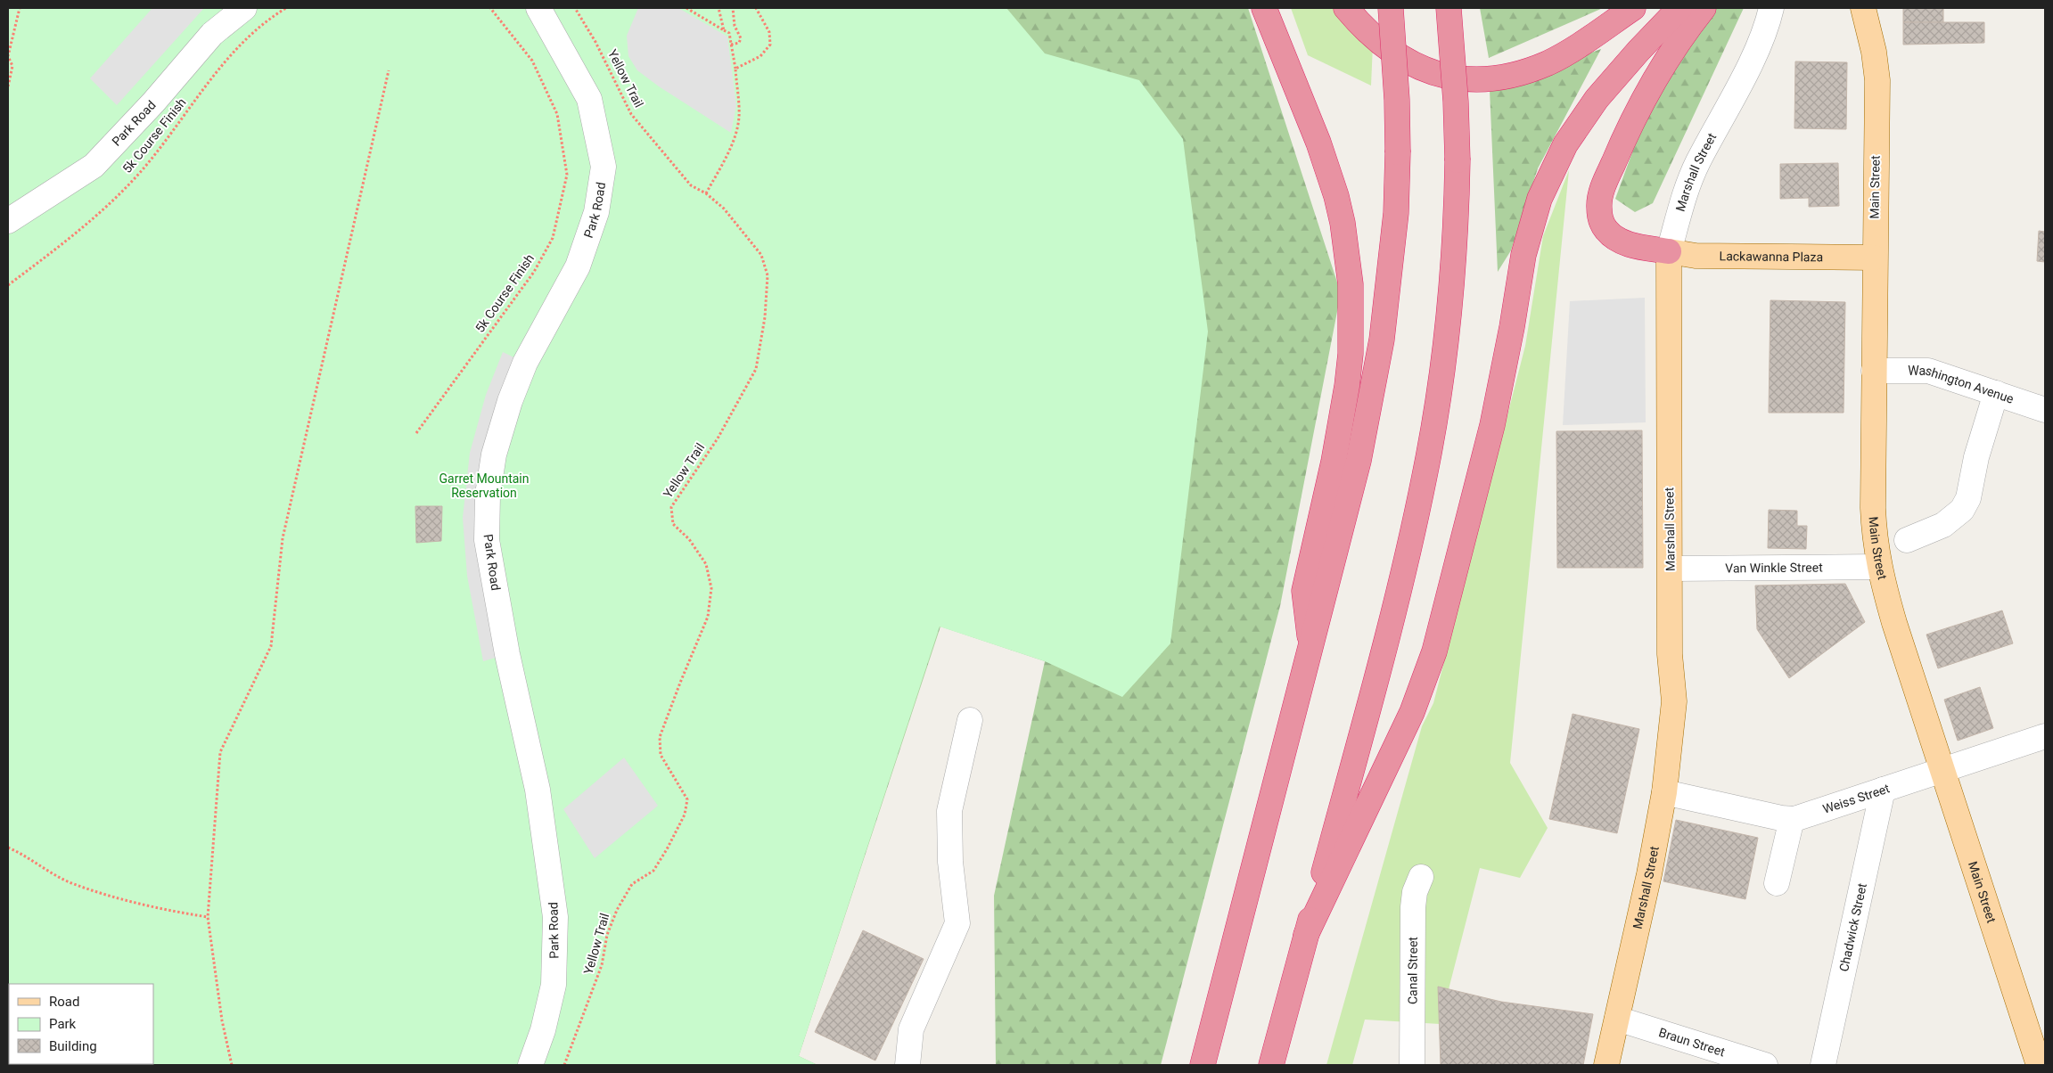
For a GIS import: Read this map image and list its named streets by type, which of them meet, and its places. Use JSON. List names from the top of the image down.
{
  "streets": {
    "main road": ["Marshall Street", "Main Street", "Lackawanna Plaza"],
    "street": [
      "Park Road",
      "Washington Avenue",
      "Van Winkle Street",
      "Weiss Street",
      "Chadwick Street",
      "Canal Street",
      "Braun Street"
    ],
    "path": ["Yellow Trail", "5k Course Finish"]
  },
  "crossings": [
    ["Marshall Street", "Lackawanna Plaza"],
    ["Marshall Street", "Van Winkle Street"],
    ["Marshall Street", "Weiss Street"],
    ["Marshall Street", "Braun Street"],
    ["Main Street", "Lackawanna Plaza"],
    ["Main Street", "Washington Avenue"],
    ["Main Street", "Van Winkle Street"],
    ["Main Street", "Weiss Street"],
    ["Weiss Street", "Chadwick Street"]
  ],
  "parks": ["Garret Mountain Reservation"],
  "legend": ["Road", "Park", "Building"]
}
